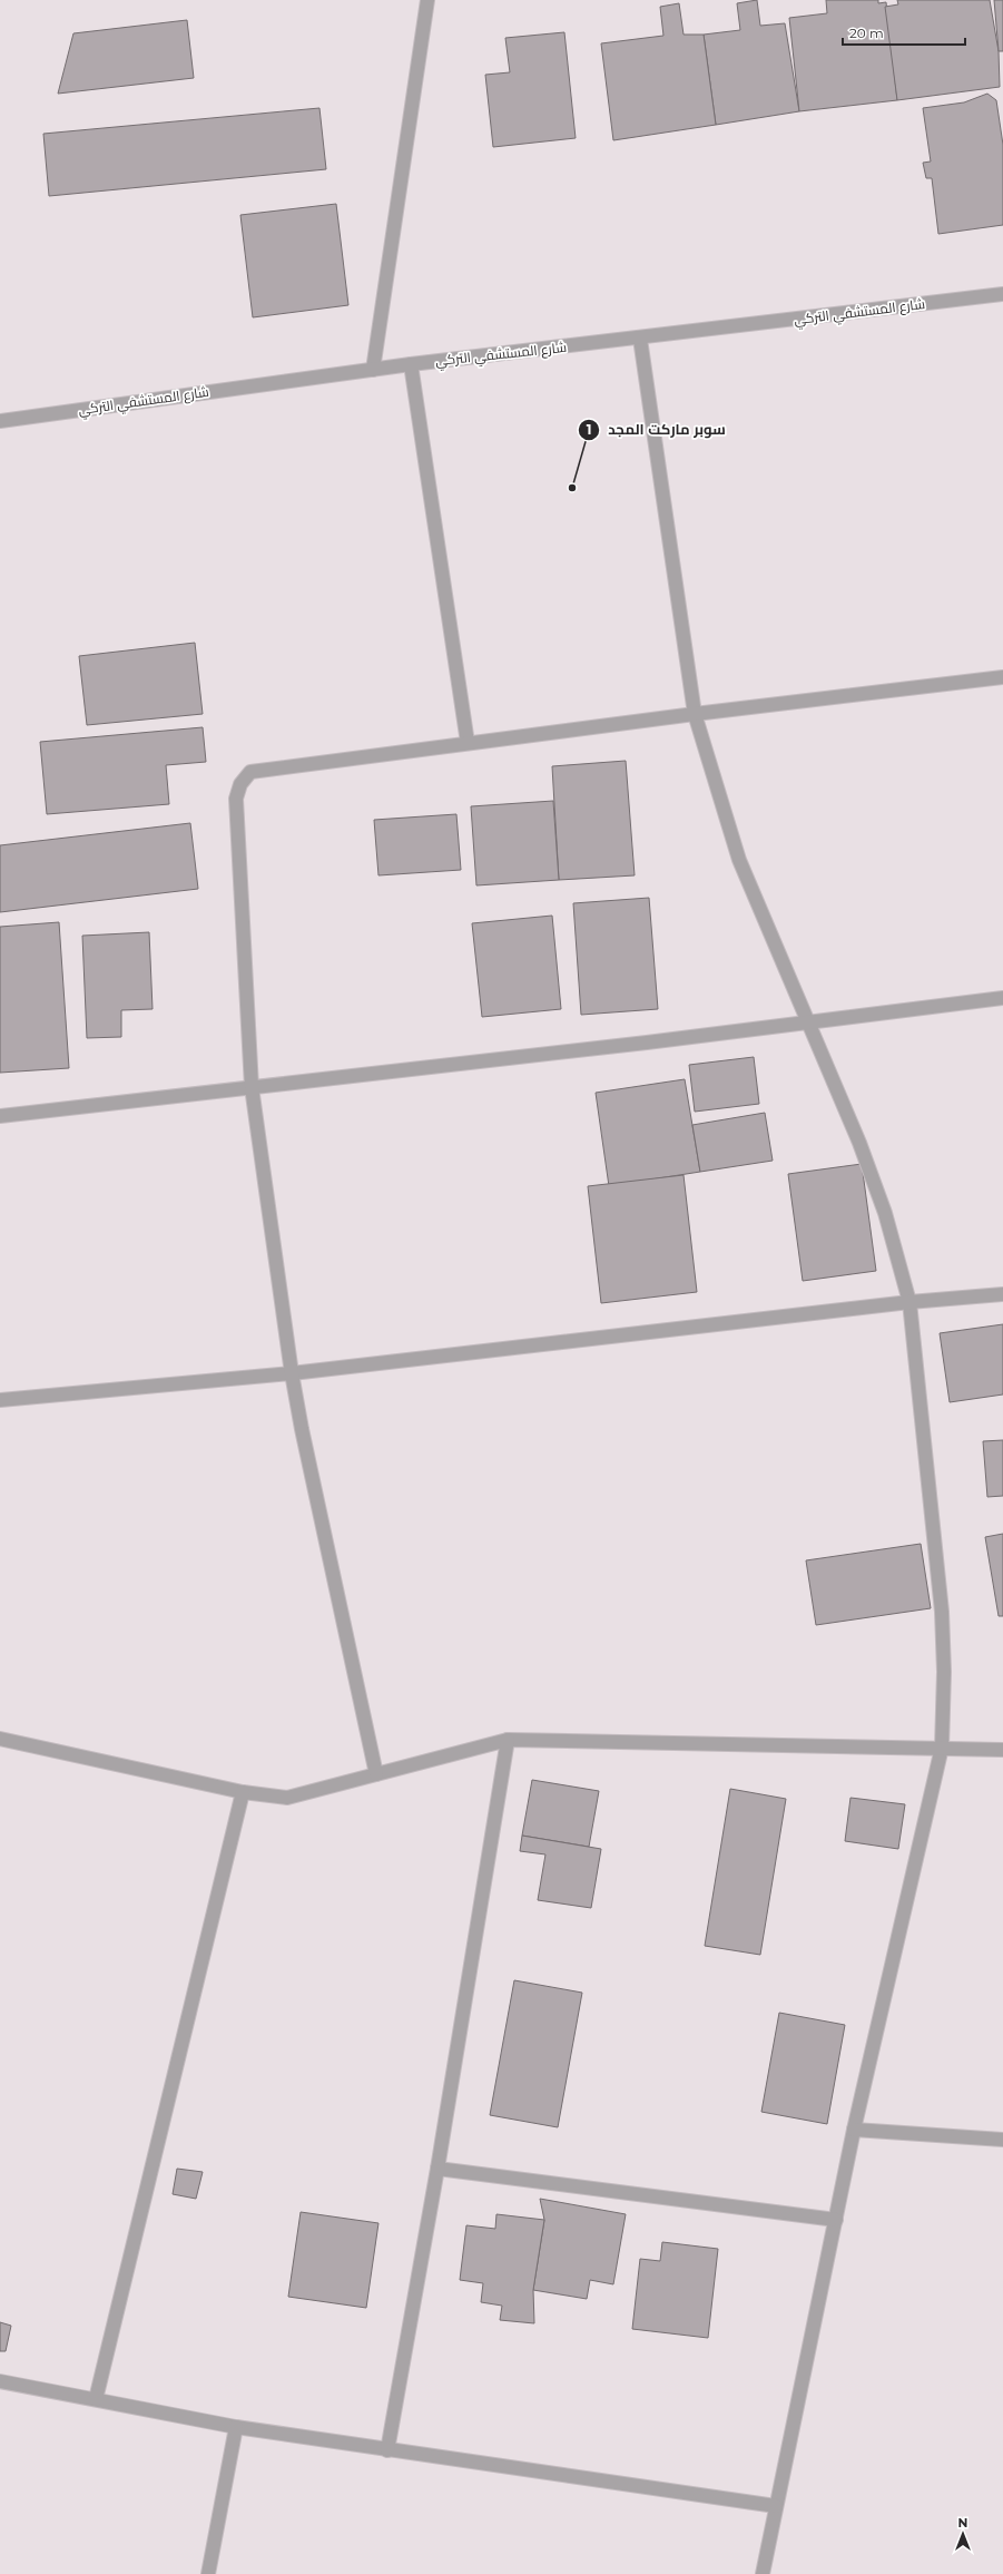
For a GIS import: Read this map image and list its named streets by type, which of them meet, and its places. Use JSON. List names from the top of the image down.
{
  "streets": {
    "street": ["شارع المستشفي التركي"]
  },
  "places": ["سوبر ماركت المجد"],
  "scale_bar": "20 m",
  "north": "top"
}
